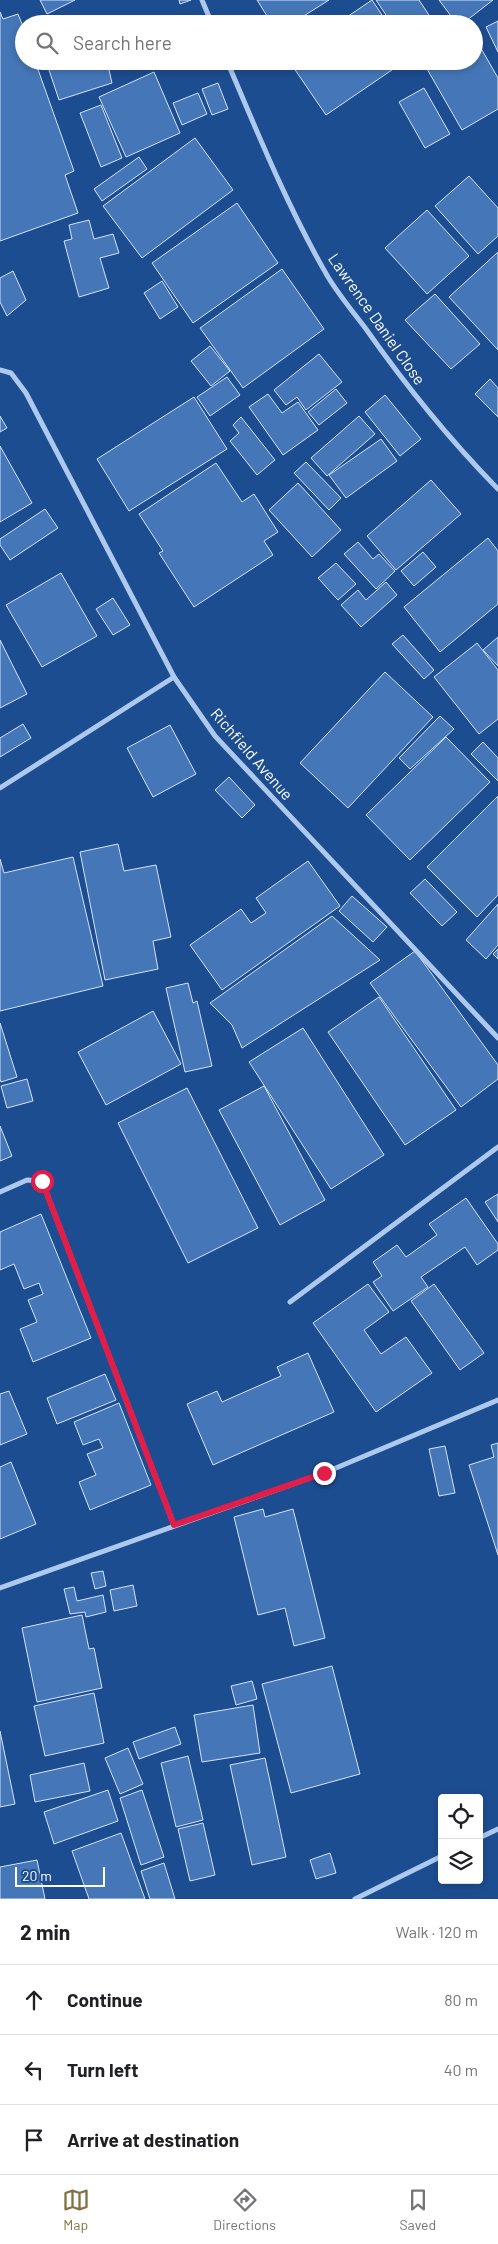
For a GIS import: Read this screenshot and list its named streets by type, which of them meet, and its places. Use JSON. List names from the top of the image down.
{
  "streets": {
    "street": ["Lawrence Daniel Close", "Richfield Avenue"]
  },
  "scale_bar": "20 m",
  "page": {
    "search": "Search here",
    "scale": "20 m",
    "heading": ["2 min", "Walk · 120 m"],
    "list": [
      ["Continue", "80 m"],
      ["Turn left", "40 m"],
      "Arrive at destination"
    ],
    "nav": ["Map", "Directions", "Saved"]
  }
}
